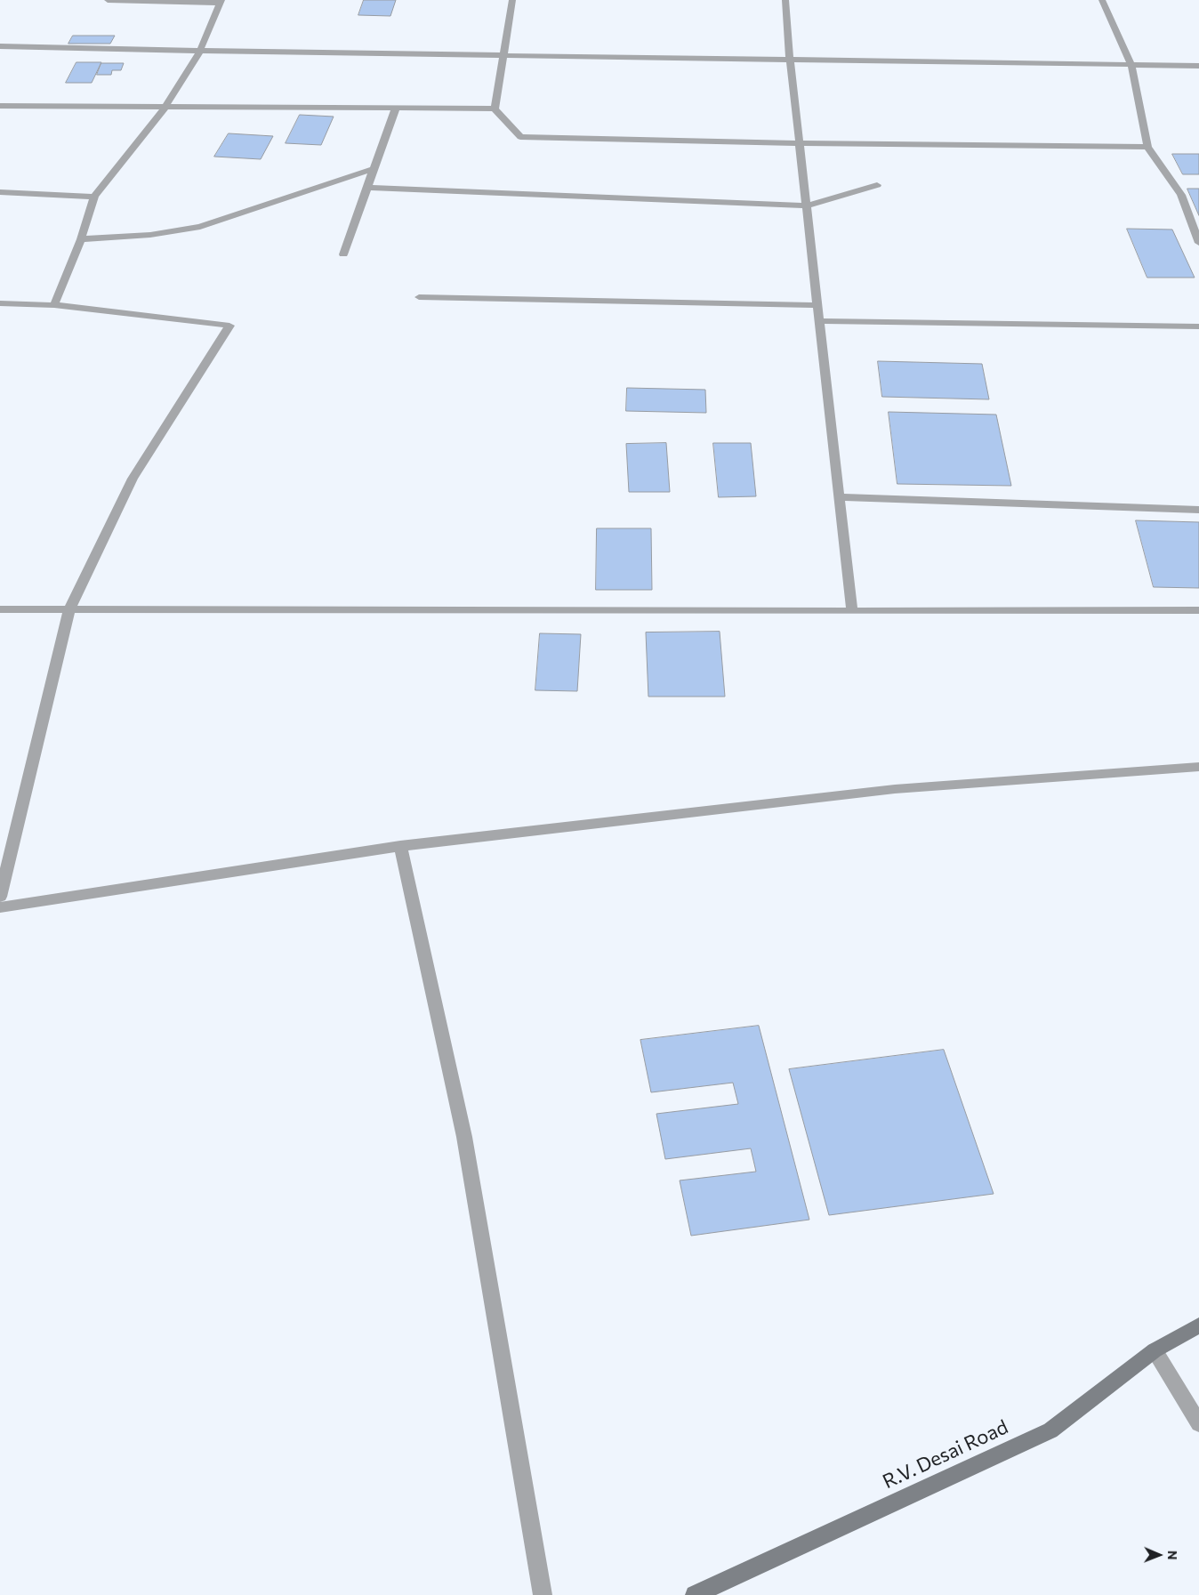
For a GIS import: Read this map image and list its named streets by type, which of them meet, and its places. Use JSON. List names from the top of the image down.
{
  "streets": {
    "street": ["R.V. Desai Road"]
  },
  "north": "right"
}
